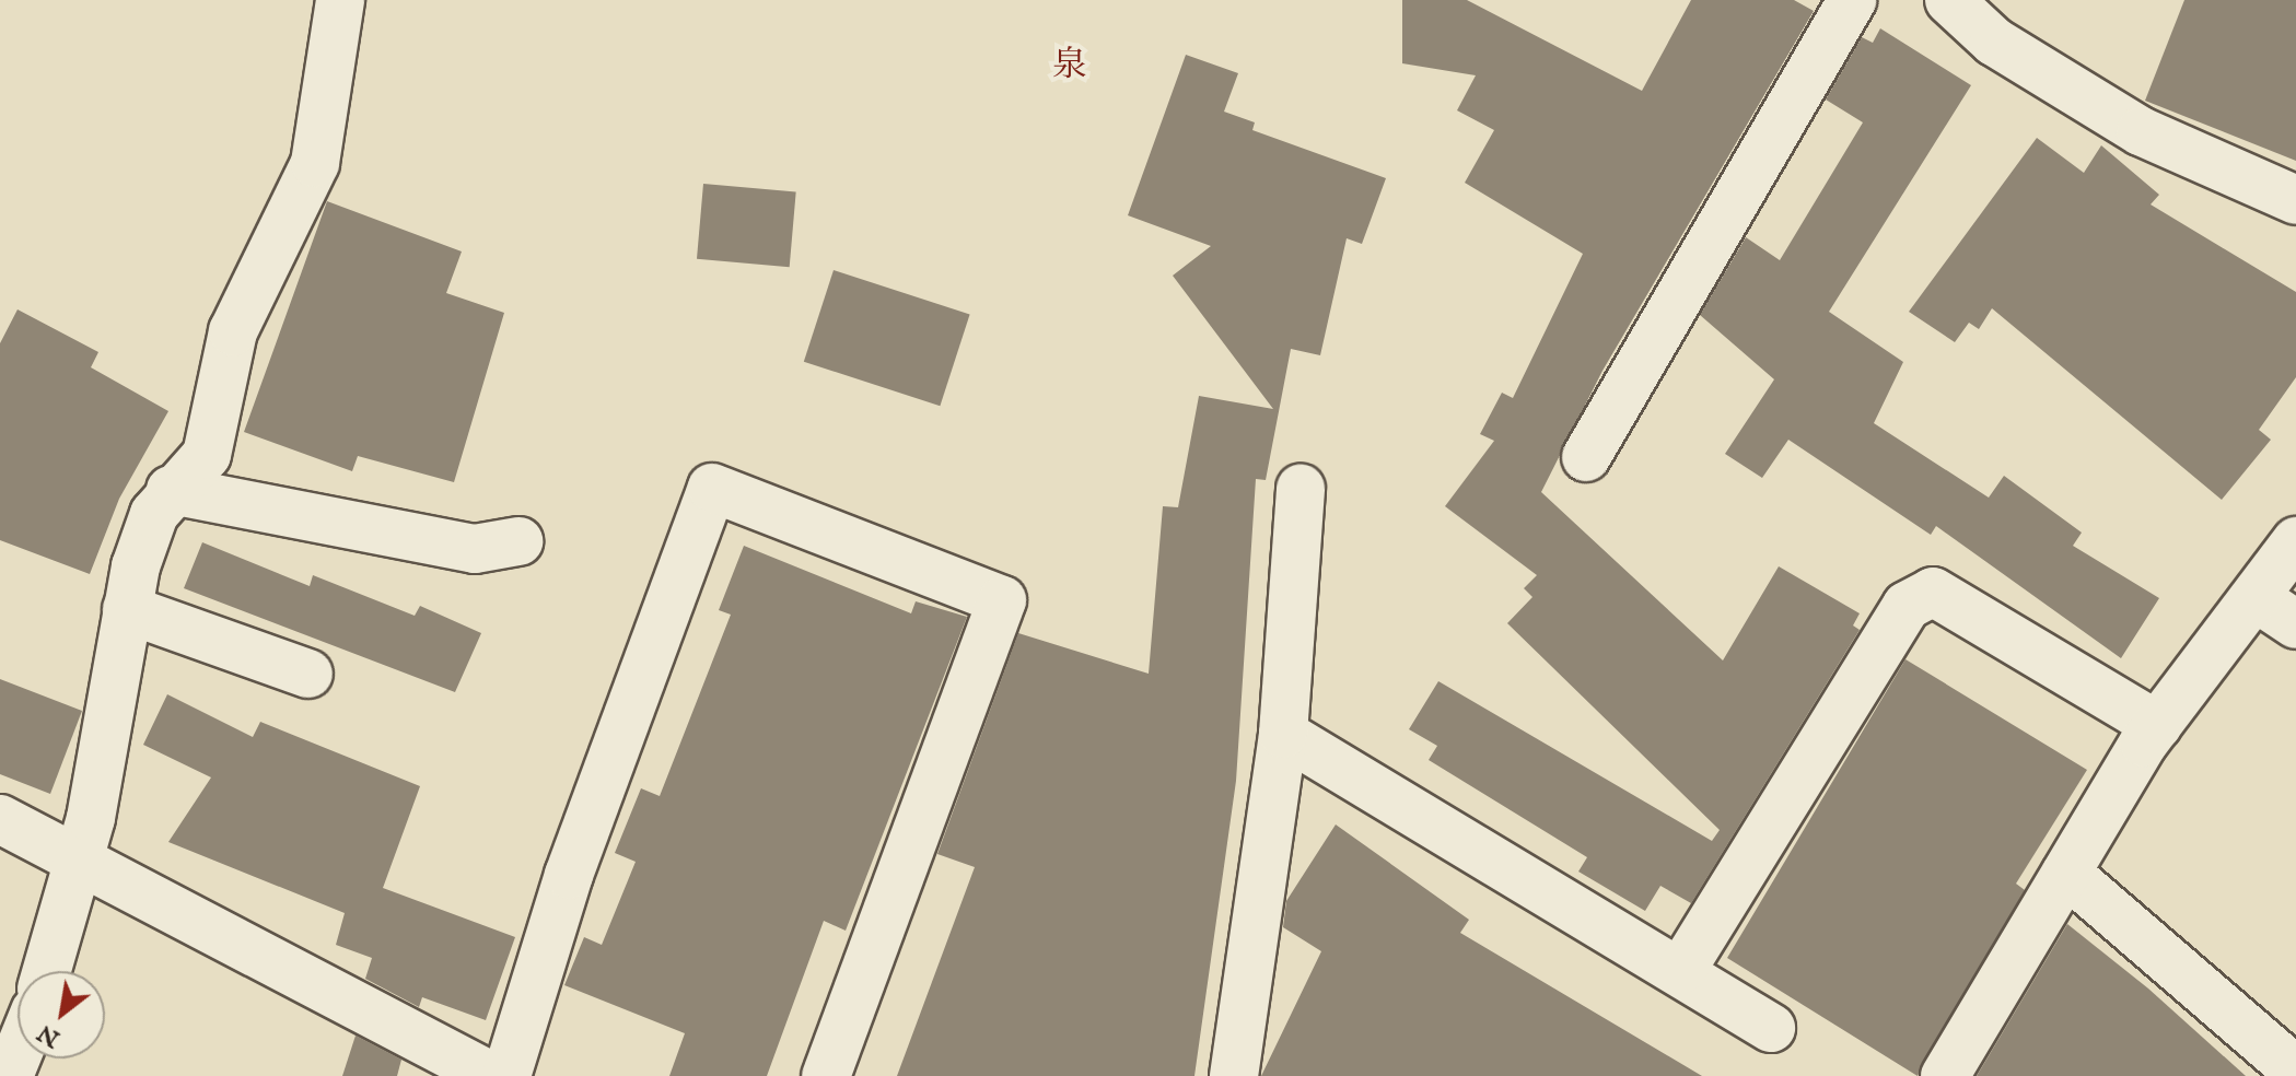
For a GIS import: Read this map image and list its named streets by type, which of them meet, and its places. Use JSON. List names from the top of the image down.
{
  "districts": ["泉"],
  "north": "bottom left"
}
